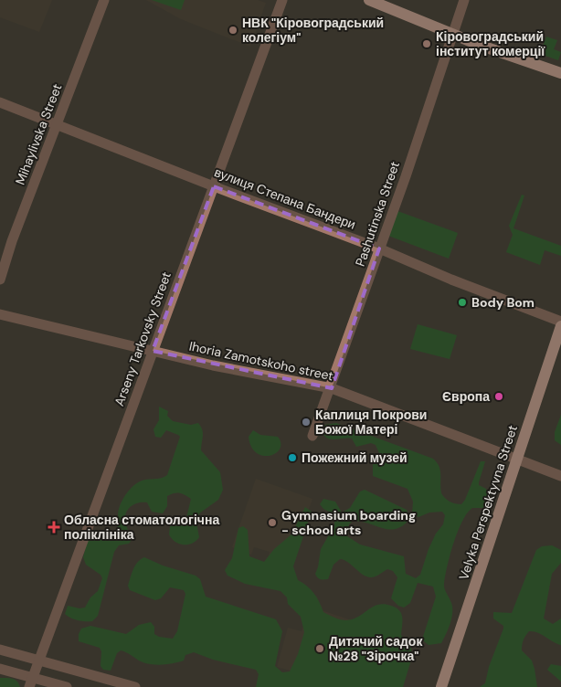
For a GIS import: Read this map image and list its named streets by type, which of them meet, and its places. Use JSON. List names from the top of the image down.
{
  "streets": {
    "main road": ["Velyka Perspektyvna Street"],
    "street": [
      "Mihaylivska Street",
      "вулиця Степана Бандери",
      "Pashutinska Street",
      "Arseny Tarkovsky Street",
      "Ihoria Zamotskoho street"
    ]
  },
  "crossings": [
    ["Mihaylivska Street", "вулиця Степана Бандери"],
    ["вулиця Степана Бандери", "Pashutinska Street"],
    ["вулиця Степана Бандери", "Arseny Tarkovsky Street"],
    ["Pashutinska Street", "Ihoria Zamotskoho street"],
    ["Arseny Tarkovsky Street", "Ihoria Zamotskoho street"],
    ["Ihoria Zamotskoho street", "Velyka Perspektyvna Street"]
  ],
  "places": {
    "other": [
      "НВК \"Кіровоградський колегіум\"",
      "Кіровоградський інститут комерції",
      "Body Bom",
      "Європа",
      "Каплиця Покрови Божої Матері",
      "Пожежний музей",
      "Gymnasium boarding - school arts",
      "Дитячий садок №28 \"Зірочка\""
    ],
    "health": ["Обласна стоматологічна поліклініка"]
  }
}
